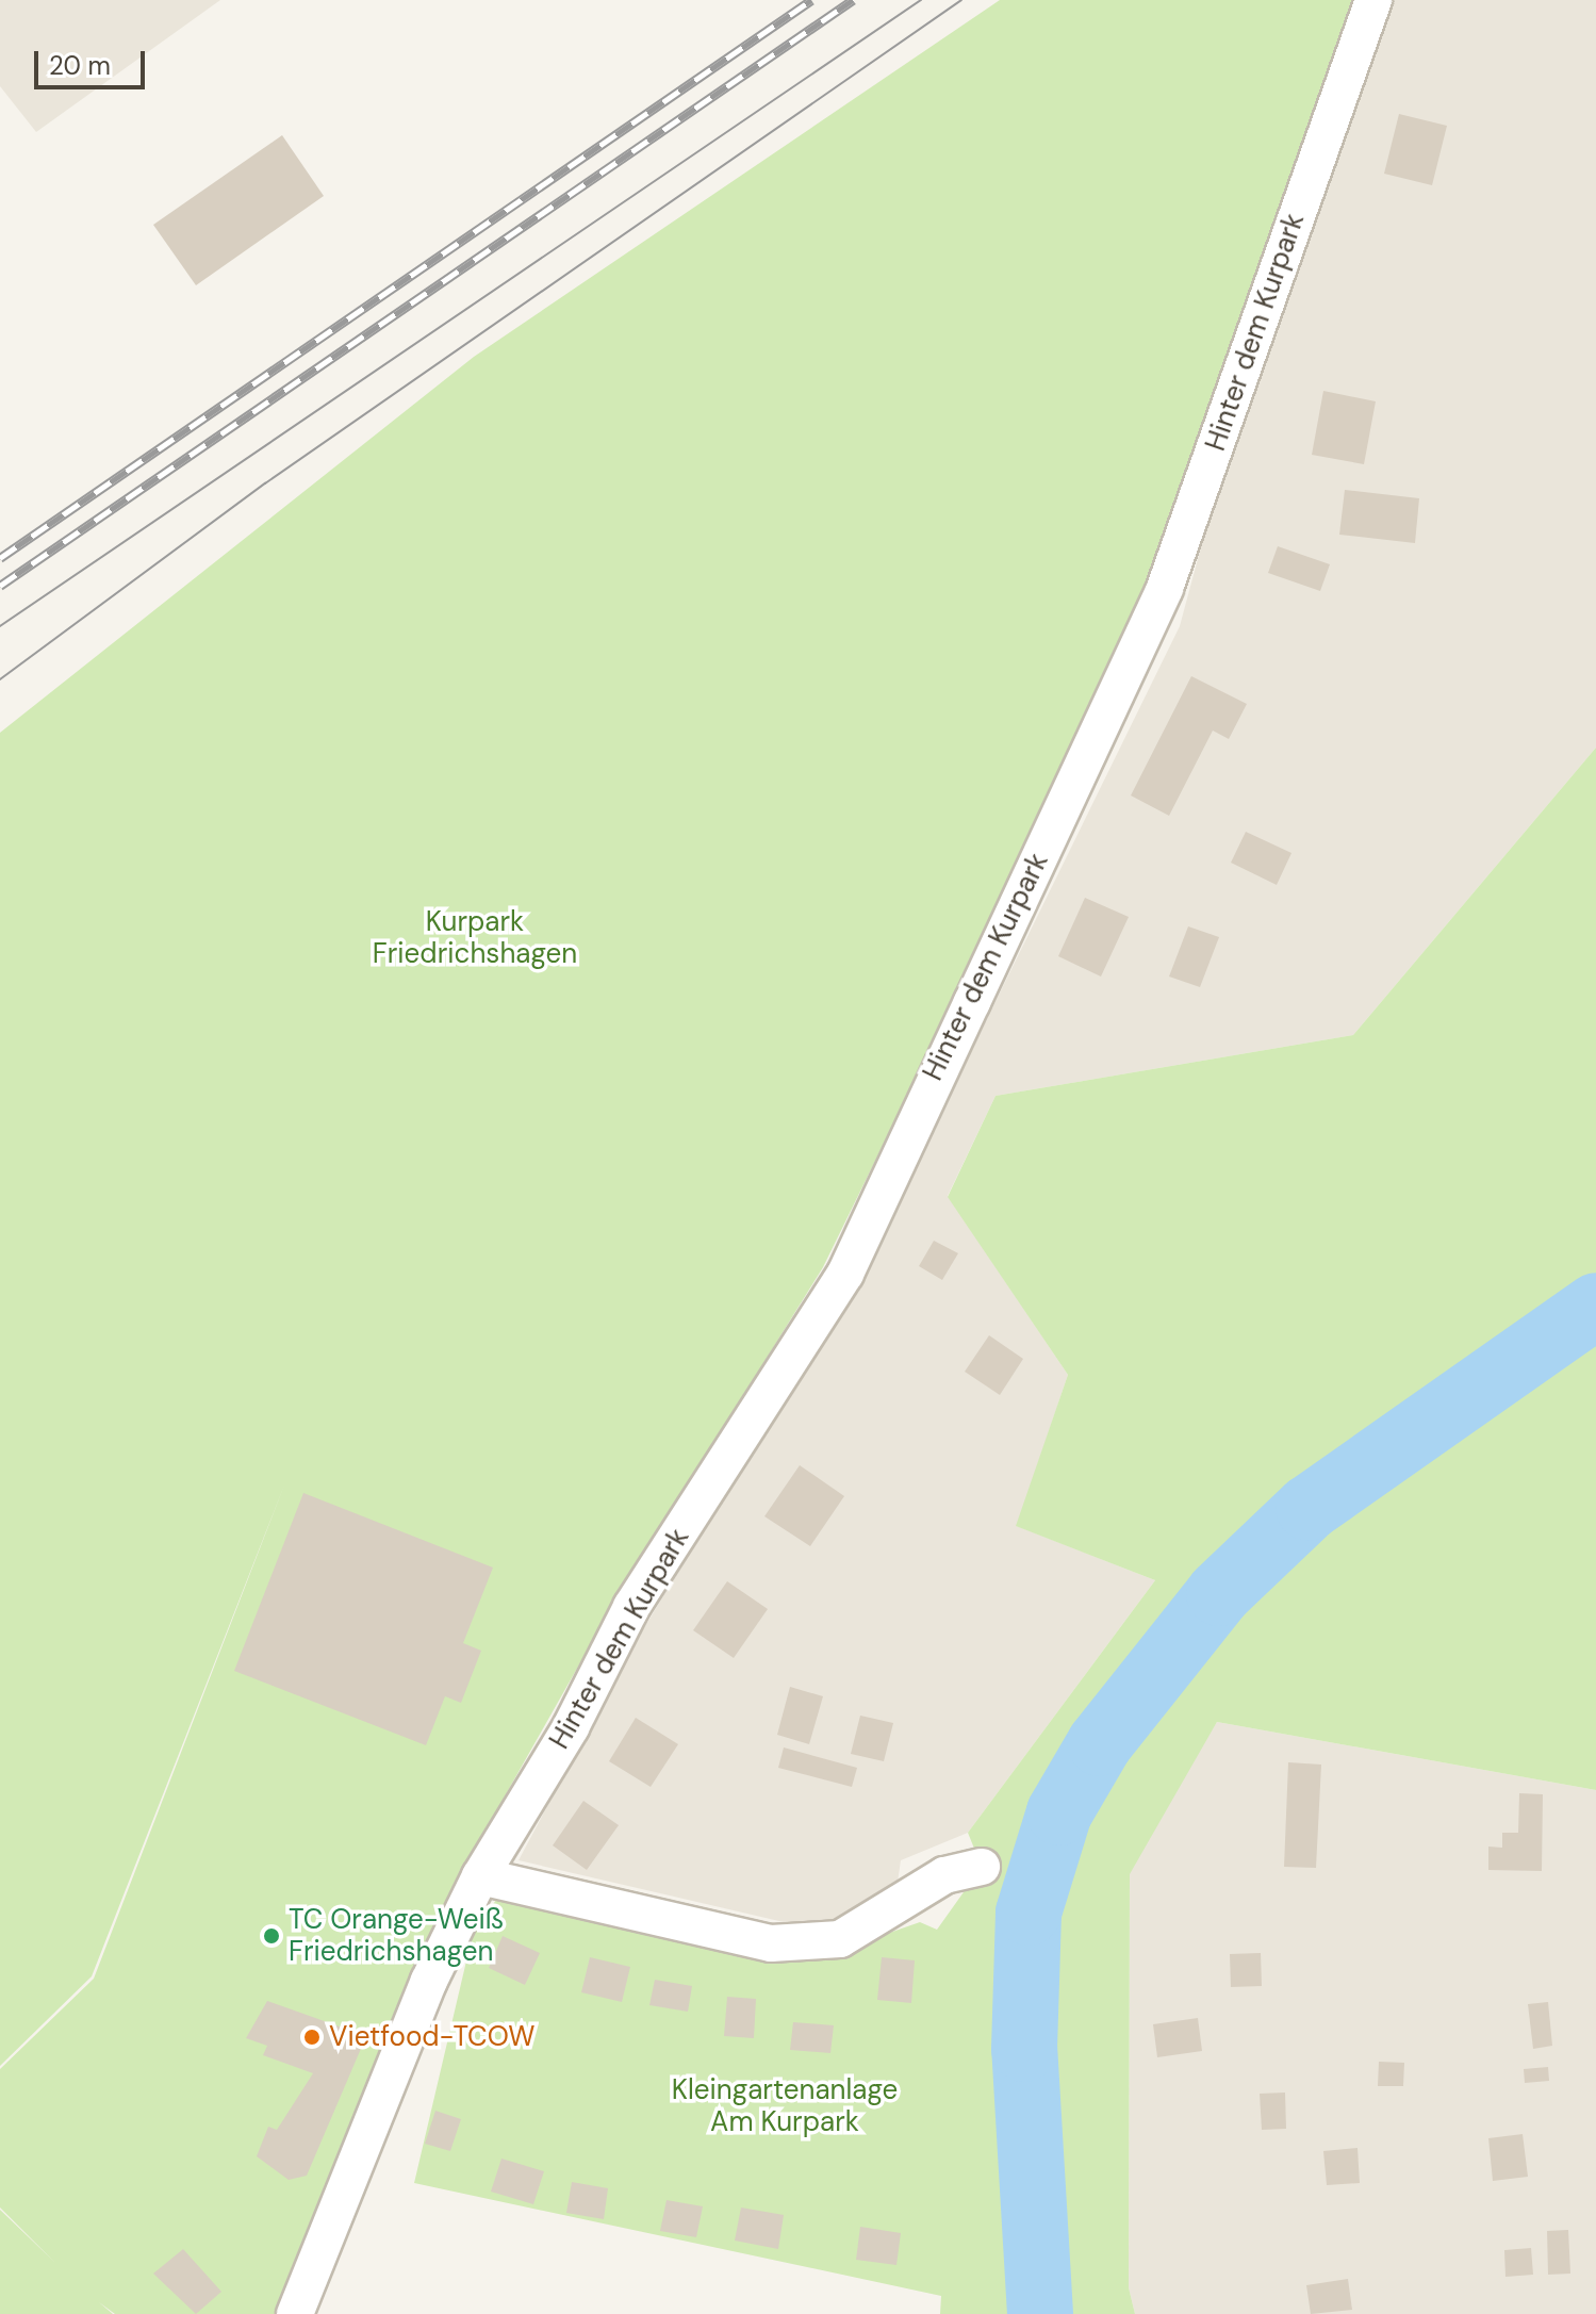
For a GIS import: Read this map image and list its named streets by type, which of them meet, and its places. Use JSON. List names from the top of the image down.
{
  "streets": {
    "street": ["Hinter dem Kurpark"]
  },
  "parks": ["Kurpark Friedrichshagen", "Kleingartenanlage Am Kurpark"],
  "places": ["TC Orange-Weiß Friedrichshagen", "Vietfood-TCOW"],
  "scale_bar": "20 m"
}
